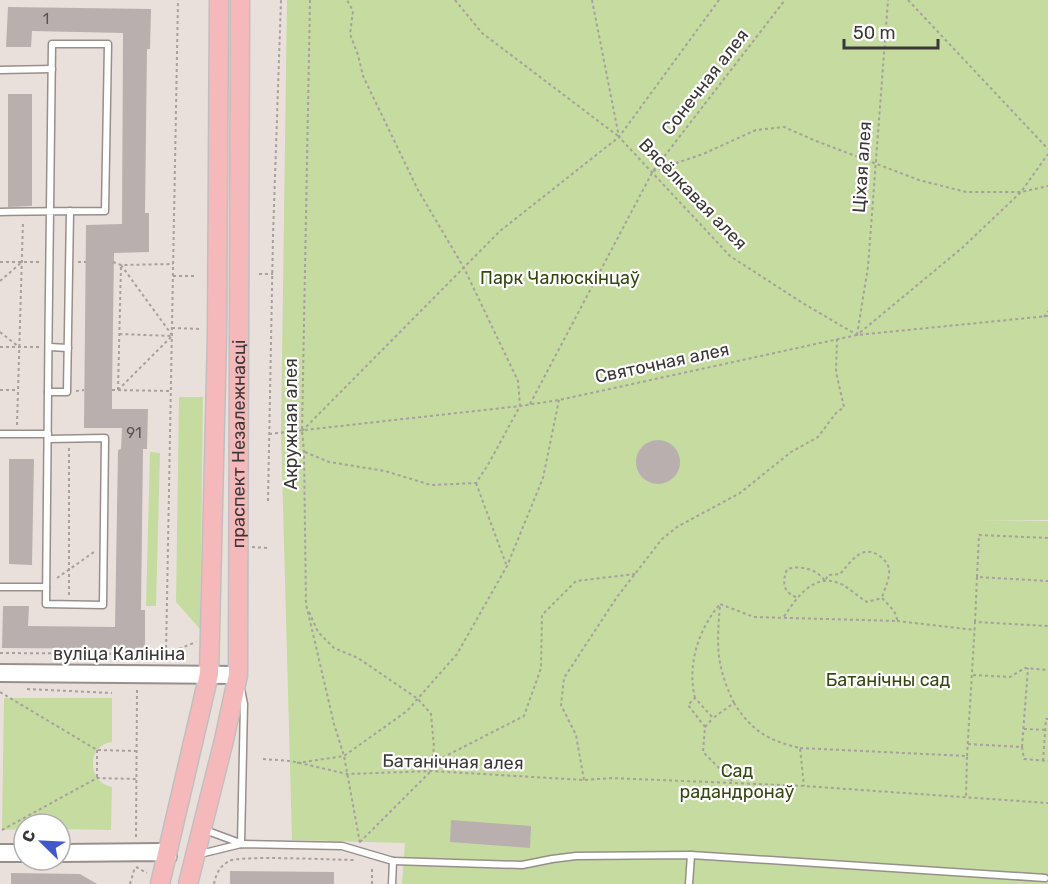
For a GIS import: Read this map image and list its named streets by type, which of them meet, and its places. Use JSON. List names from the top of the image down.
{
  "streets": {
    "main road": ["праспект Незалежнасці", "вуліца Калініна"],
    "path": [
      "Сонечная алея",
      "Ціхая алея",
      "Вясёлкавая алея",
      "Святочная алея",
      "Акружная алея",
      "Батанічная алея"
    ]
  },
  "crossings": [
    ["Сонечная алея", "Вясёлкавая алея"],
    ["Сонечная алея", "Святочная алея"],
    ["Ціхая алея", "Вясёлкавая алея"],
    ["Ціхая алея", "Святочная алея"],
    ["Вясёлкавая алея", "Святочная алея"],
    ["Святочная алея", "Акружная алея"],
    ["Акружная алея", "Батанічная алея"],
    ["праспект Незалежнасці", "вуліца Калініна"]
  ],
  "parks": ["Парк Чалюскінцаў", "Батанічны сад", "Сад радандронаў"],
  "house_numbers": ["1", "91"],
  "scale_bar": "50 m",
  "north": "top left"
}
